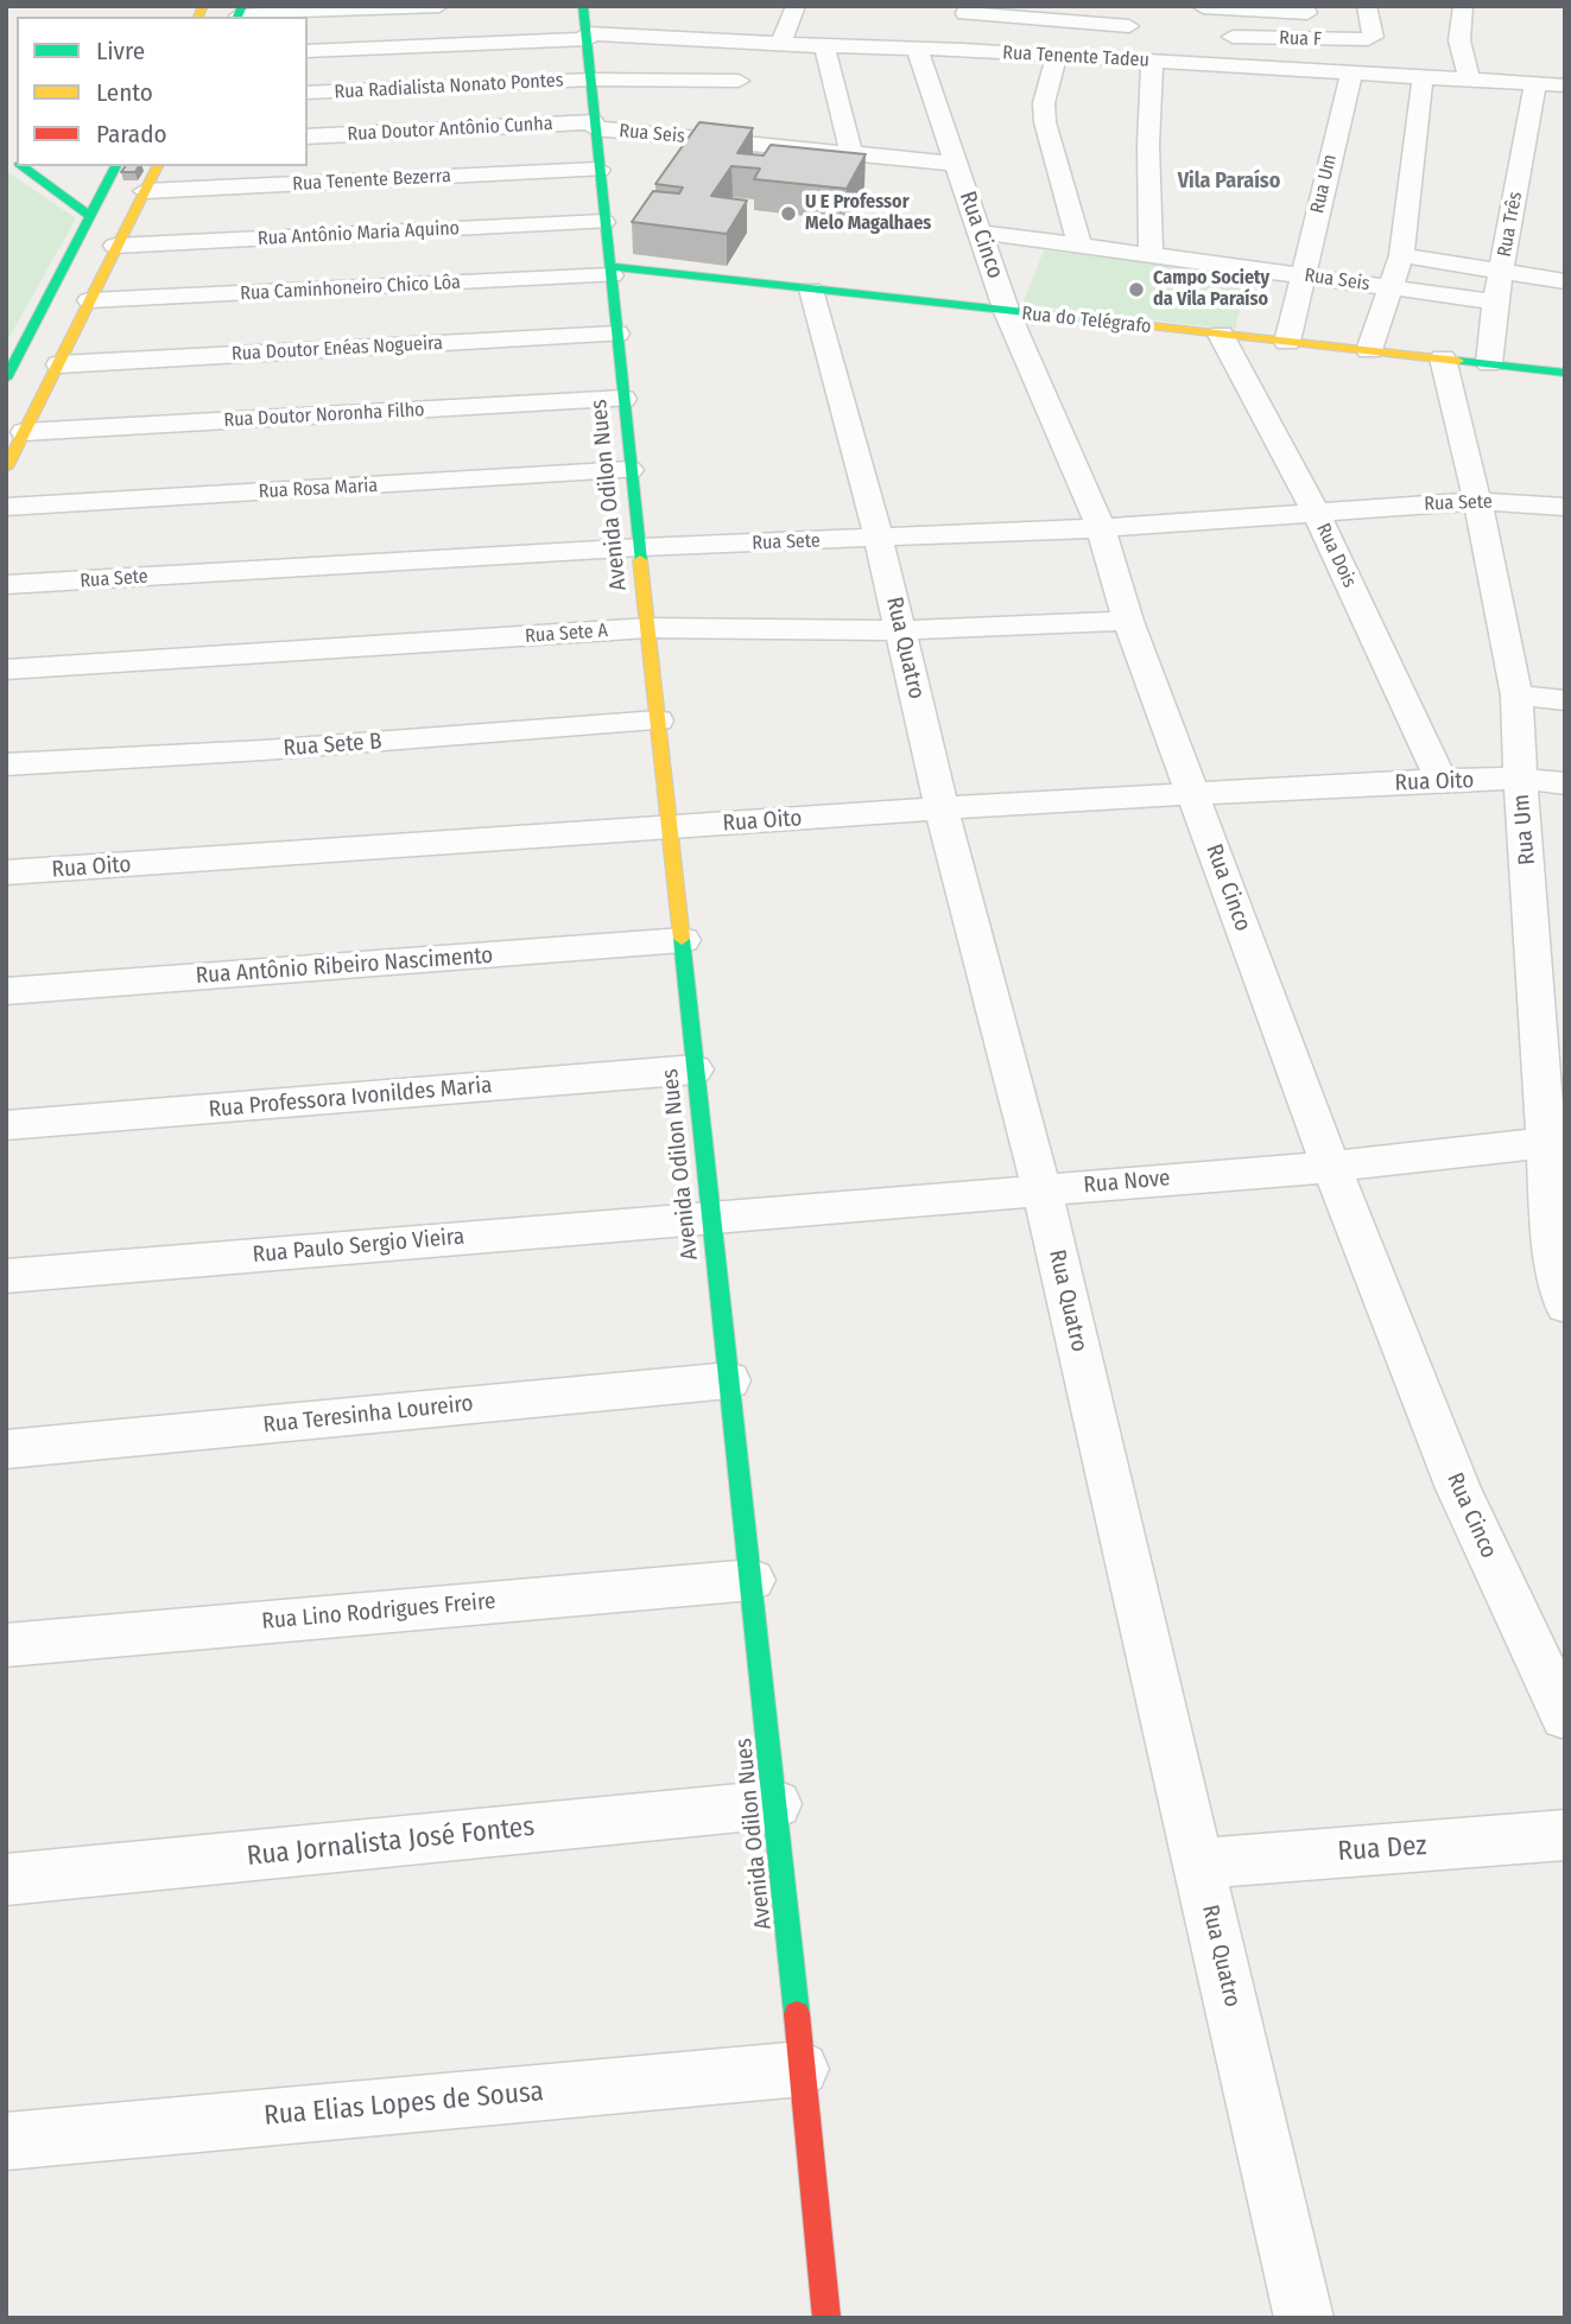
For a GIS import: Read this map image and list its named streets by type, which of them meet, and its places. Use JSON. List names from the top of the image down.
{
  "streets": {
    "street": [
      "Rua F",
      "Rua Tenente Tadeu",
      "Rua Radialista Nonato Pontes",
      "Rua Doutor Antônio Cunha",
      "Rua Seis",
      "Rua Tenente Bezerra",
      "Rua Um",
      "Rua Três",
      "Rua Antônio Maria Aquino",
      "Rua Cinco",
      "Rua Caminhoneiro Chico Lôa",
      "Rua do Telégrafo",
      "Rua Doutor Enéas Nogueira",
      "Rua Doutor Noronha Filho",
      "Rua Rosa Maria",
      "Avenida Odilon Nues",
      "Rua Sete",
      "Rua Dois",
      "Rua Sete A",
      "Rua Quatro",
      "Rua Sete B",
      "Rua Oito",
      "Rua Antônio Ribeiro Nascimento",
      "Rua Professora Ivonildes Maria",
      "Rua Nove",
      "Rua Paulo Sergio Vieira",
      "Rua Teresinha Loureiro",
      "Rua Lino Rodrigues Freire",
      "Rua Jornalista José Fontes",
      "Rua Dez",
      "Rua Elias Lopes de Sousa"
    ]
  },
  "crossings": [
    ["Rua Tenente Tadeu", "Rua Radialista Nonato Pontes"],
    ["Rua Tenente Tadeu", "Rua Um"],
    ["Rua Tenente Tadeu", "Rua Três"],
    ["Rua Tenente Tadeu", "Rua Cinco"],
    ["Rua Tenente Tadeu", "Avenida Odilon Nues"],
    ["Rua Radialista Nonato Pontes", "Avenida Odilon Nues"],
    ["Rua Doutor Antônio Cunha", "Rua Seis"],
    ["Rua Doutor Antônio Cunha", "Avenida Odilon Nues"],
    ["Rua Seis", "Rua Um"],
    ["Rua Seis", "Rua Três"],
    ["Rua Seis", "Rua Cinco"],
    ["Rua Seis", "Avenida Odilon Nues"],
    ["Rua Tenente Bezerra", "Avenida Odilon Nues"],
    ["Rua Um", "Rua do Telégrafo"],
    ["Rua Um", "Rua Sete"],
    ["Rua Um", "Rua Oito"],
    ["Rua Um", "Rua Nove"],
    ["Rua Três", "Rua do Telégrafo"],
    ["Rua Antônio Maria Aquino", "Avenida Odilon Nues"],
    ["Rua Cinco", "Rua do Telégrafo"],
    ["Rua Cinco", "Rua Sete"],
    ["Rua Cinco", "Rua Sete A"],
    ["Rua Cinco", "Rua Oito"],
    ["Rua Cinco", "Rua Nove"],
    ["Rua Caminhoneiro Chico Lôa", "Rua do Telégrafo"],
    ["Rua Caminhoneiro Chico Lôa", "Avenida Odilon Nues"],
    ["Rua do Telégrafo", "Avenida Odilon Nues"],
    ["Rua do Telégrafo", "Rua Dois"],
    ["Rua do Telégrafo", "Rua Quatro"],
    ["Rua Doutor Enéas Nogueira", "Avenida Odilon Nues"],
    ["Rua Doutor Noronha Filho", "Avenida Odilon Nues"],
    ["Rua Rosa Maria", "Avenida Odilon Nues"],
    ["Avenida Odilon Nues", "Rua Sete"],
    ["Avenida Odilon Nues", "Rua Sete A"],
    ["Avenida Odilon Nues", "Rua Sete B"],
    ["Avenida Odilon Nues", "Rua Oito"],
    ["Avenida Odilon Nues", "Rua Antônio Ribeiro Nascimento"],
    ["Avenida Odilon Nues", "Rua Professora Ivonildes Maria"],
    ["Avenida Odilon Nues", "Rua Nove"],
    ["Avenida Odilon Nues", "Rua Paulo Sergio Vieira"],
    ["Avenida Odilon Nues", "Rua Teresinha Loureiro"],
    ["Avenida Odilon Nues", "Rua Lino Rodrigues Freire"],
    ["Avenida Odilon Nues", "Rua Jornalista José Fontes"],
    ["Avenida Odilon Nues", "Rua Elias Lopes de Sousa"],
    ["Rua Sete", "Rua Dois"],
    ["Rua Sete", "Rua Quatro"],
    ["Rua Dois", "Rua Oito"],
    ["Rua Sete A", "Rua Quatro"],
    ["Rua Quatro", "Rua Oito"],
    ["Rua Quatro", "Rua Nove"],
    ["Rua Quatro", "Rua Dez"],
    ["Rua Nove", "Rua Paulo Sergio Vieira"]
  ],
  "districts": ["Vila Paraíso"],
  "places": ["U E Professor Melo Magalhaes", "Campo Society da Vila Paraíso"],
  "legend": ["Livre", "Lento", "Parado"]
}
